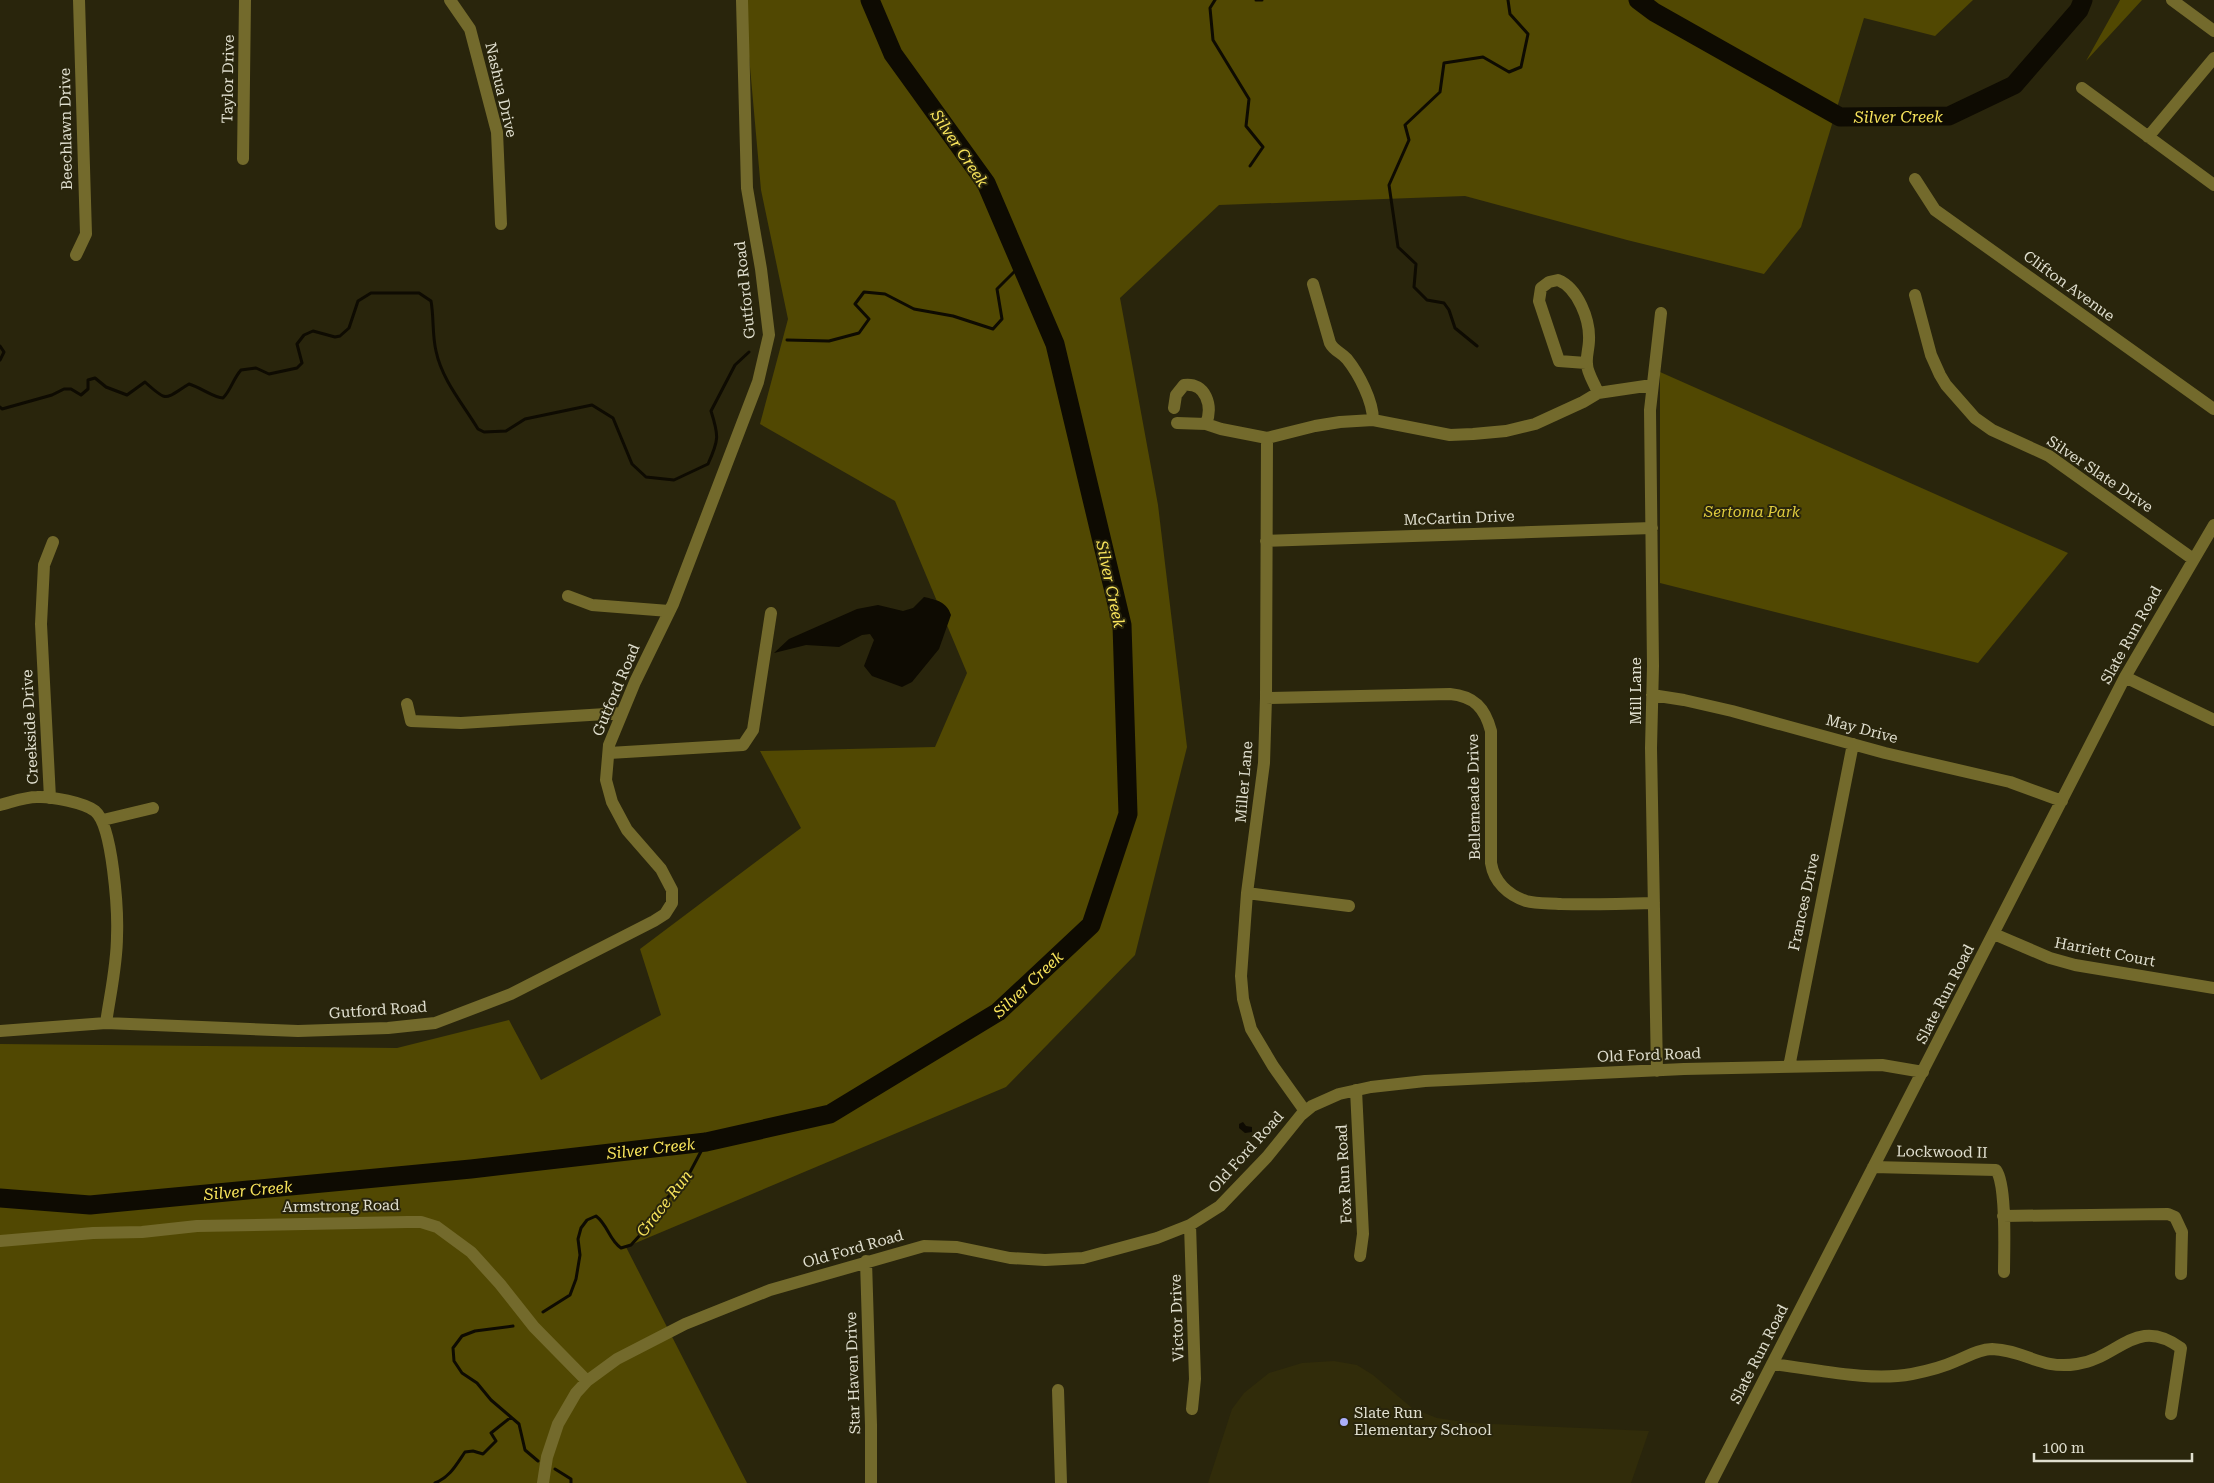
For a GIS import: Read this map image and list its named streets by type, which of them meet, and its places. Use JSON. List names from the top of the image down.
{
  "streets": {
    "street": [
      "Taylor Drive",
      "Nashua Drive",
      "Beechlawn Drive",
      "Clifton Avenue",
      "Gutford Road",
      "Silver Slate Drive",
      "McCartin Drive",
      "Slate Run Road",
      "Mill Lane",
      "Creekside Drive",
      "May Drive",
      "Miller Lane",
      "Bellemeade Drive",
      "Frances Drive",
      "Harriett Court",
      "Old Ford Road",
      "Lockwood II",
      "Fox Run Road",
      "Armstrong Road",
      "Victor Drive",
      "Star Haven Drive"
    ]
  },
  "crossings": [
    ["Silver Slate Drive", "Slate Run Road"],
    ["McCartin Drive", "Mill Lane"],
    ["McCartin Drive", "Miller Lane"],
    ["Slate Run Road", "May Drive"],
    ["Slate Run Road", "Harriett Court"],
    ["Slate Run Road", "Old Ford Road"],
    ["Slate Run Road", "Lockwood II"],
    ["Mill Lane", "May Drive"],
    ["Mill Lane", "Bellemeade Drive"],
    ["Mill Lane", "Old Ford Road"],
    ["May Drive", "Frances Drive"],
    ["Miller Lane", "Bellemeade Drive"],
    ["Miller Lane", "Old Ford Road"],
    ["Frances Drive", "Old Ford Road"],
    ["Old Ford Road", "Fox Run Road"],
    ["Old Ford Road", "Armstrong Road"],
    ["Old Ford Road", "Victor Drive"],
    ["Old Ford Road", "Star Haven Drive"]
  ],
  "water": ["Silver Creek", "Grace Run"],
  "parks": ["Sertoma Park"],
  "places": ["Slate Run Elementary School"],
  "scale_bar": "100 m"
}
